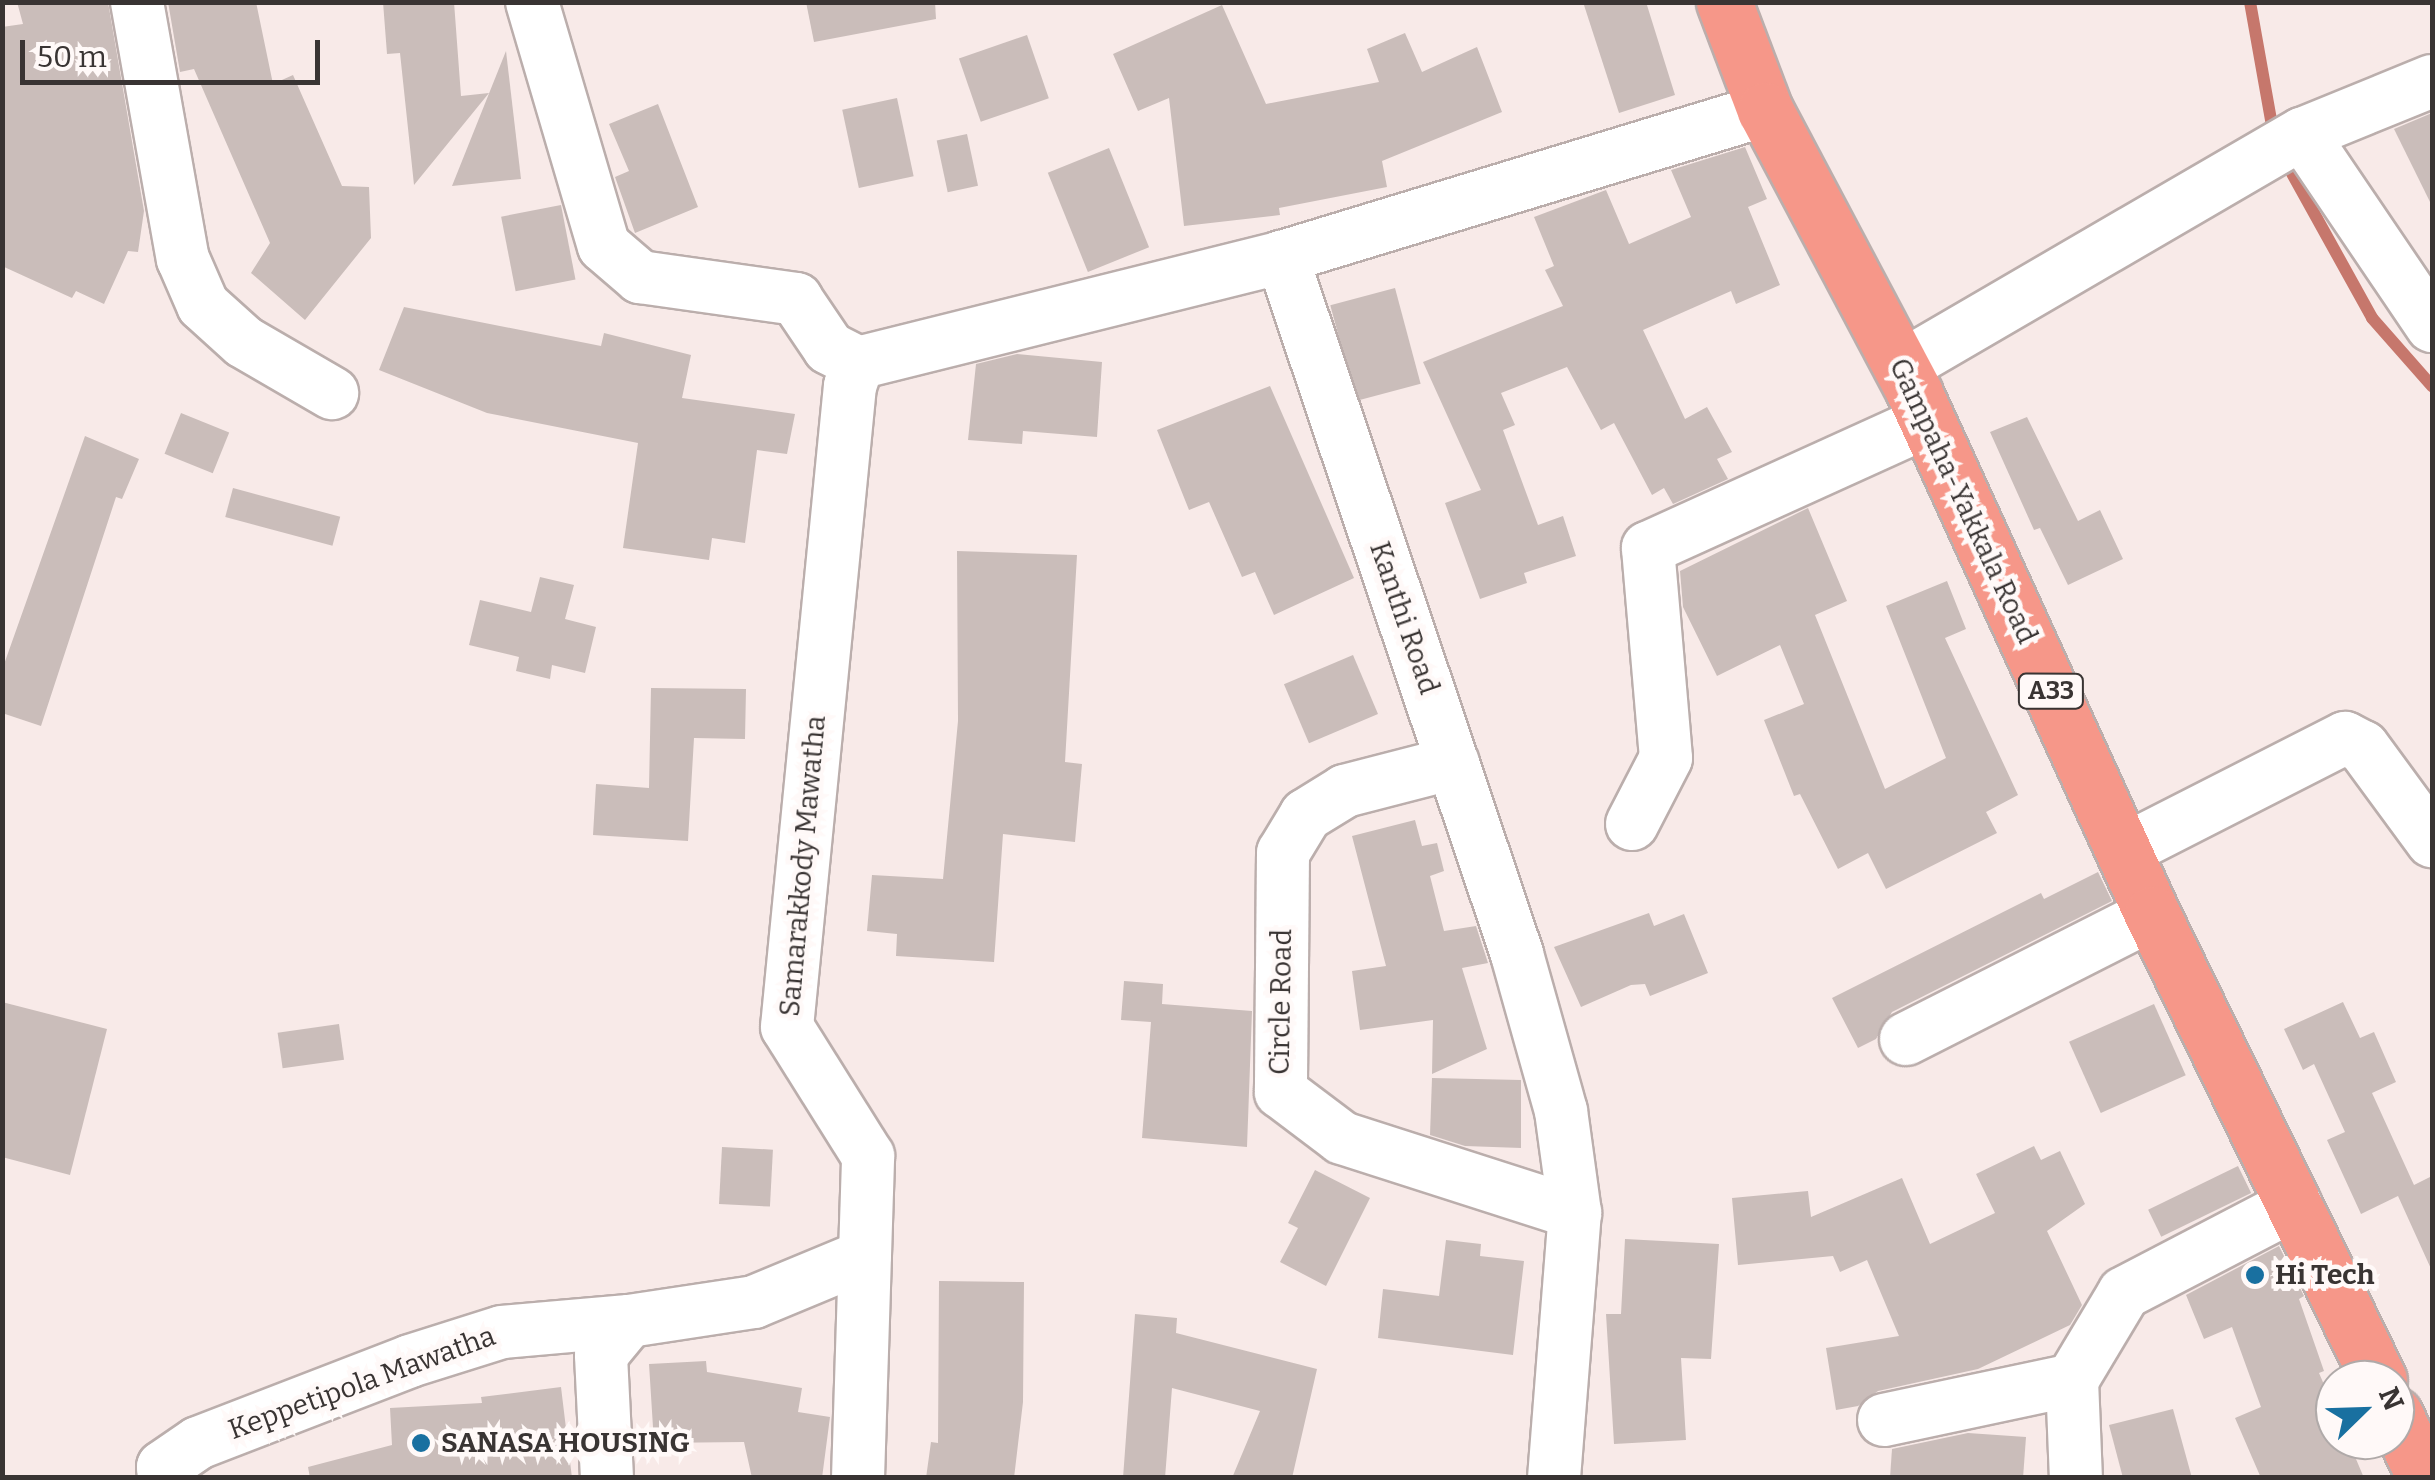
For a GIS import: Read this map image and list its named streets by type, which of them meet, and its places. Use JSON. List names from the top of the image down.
{
  "streets": {
    "highway": ["Gampaha-Yakkala Road", "A33"],
    "street": [
      "Kanthi Road",
      "Samarakkody Mawatha",
      "Circle Road",
      "Keppetipola Mawatha"
    ]
  },
  "crossings": [
    ["Kanthi Road", "Circle Road"],
    ["Samarakkody Mawatha", "Keppetipola Mawatha"]
  ],
  "places": ["Hi Tech", "SANASA HOUSING"],
  "scale_bar": "50 m",
  "north": "top right"
}
